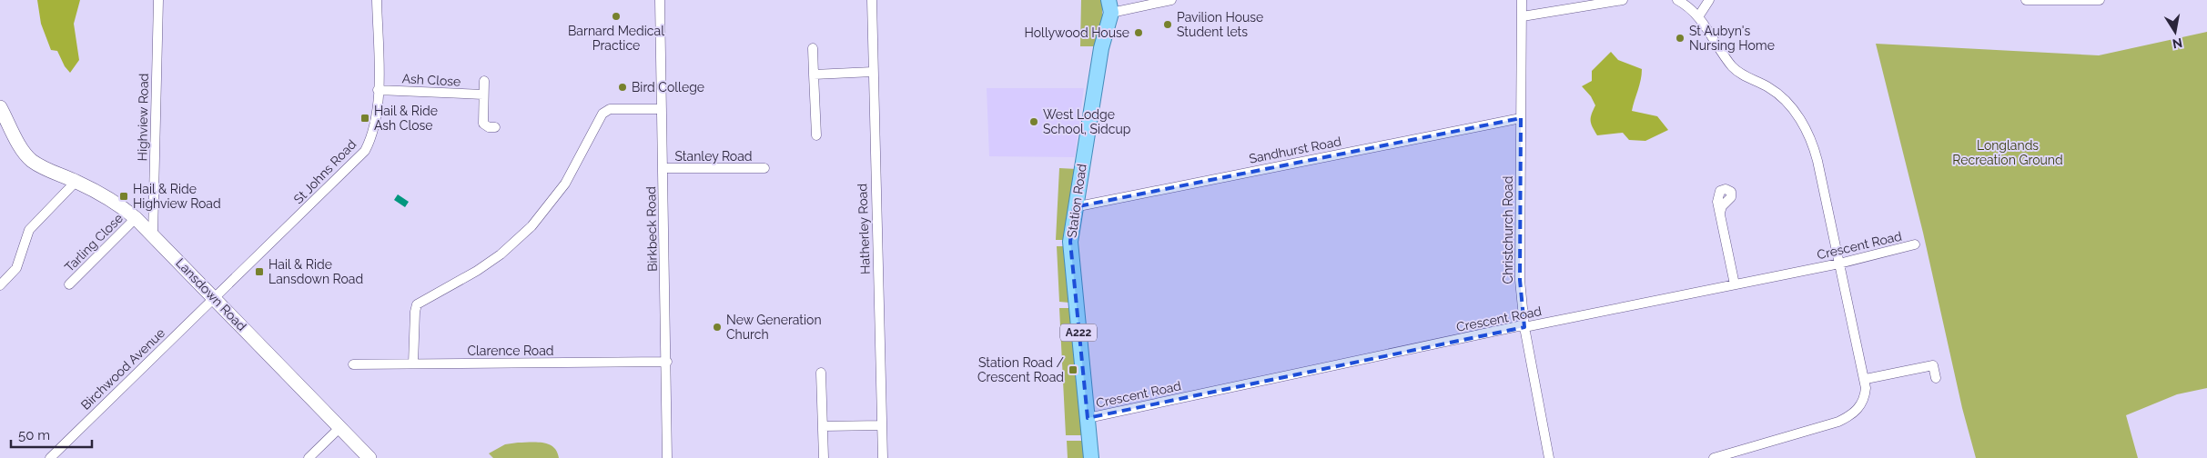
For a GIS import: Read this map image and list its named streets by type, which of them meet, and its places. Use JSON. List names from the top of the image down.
{
  "streets": {
    "main road": ["Station Road", "A222"],
    "street": [
      "Ash Close",
      "Highview Road",
      "Sandhurst Road",
      "Stanley Road",
      "St Johns Road",
      "Birkbeck Road",
      "Hatherley Road",
      "Christchurch Road",
      "Tarling Close",
      "Crescent Road",
      "Lansdown Road",
      "Clarence Road",
      "Birchwood Avenue"
    ]
  },
  "crossings": [
    ["Ash Close", "St Johns Road"],
    ["Highview Road", "Lansdown Road"],
    ["Sandhurst Road", "Station Road"],
    ["Sandhurst Road", "Christchurch Road"],
    ["Stanley Road", "Birkbeck Road"],
    ["St Johns Road", "Lansdown Road"],
    ["St Johns Road", "Birchwood Avenue"],
    ["Station Road", "Crescent Road"],
    ["Birkbeck Road", "Clarence Road"],
    ["Christchurch Road", "Crescent Road"],
    ["Tarling Close", "Lansdown Road"],
    ["Lansdown Road", "Birchwood Avenue"]
  ],
  "parks": ["Longlands Recreation Ground"],
  "places": {
    "other": [
      "Barnard Medical Practice",
      "Pavilion House Student lets",
      "Hollywood House",
      "St Aubyn's Nursing Home",
      "Bird College",
      "West Lodge School, Sidcup",
      "New Generation Church"
    ],
    "transit": [
      "Hail & Ride Ash Close",
      "Hail & Ride Highview Road",
      "Hail & Ride Lansdown Road",
      "Station Road / Crescent Road"
    ]
  },
  "scale_bar": "50 m",
  "north": "bottom"
}
